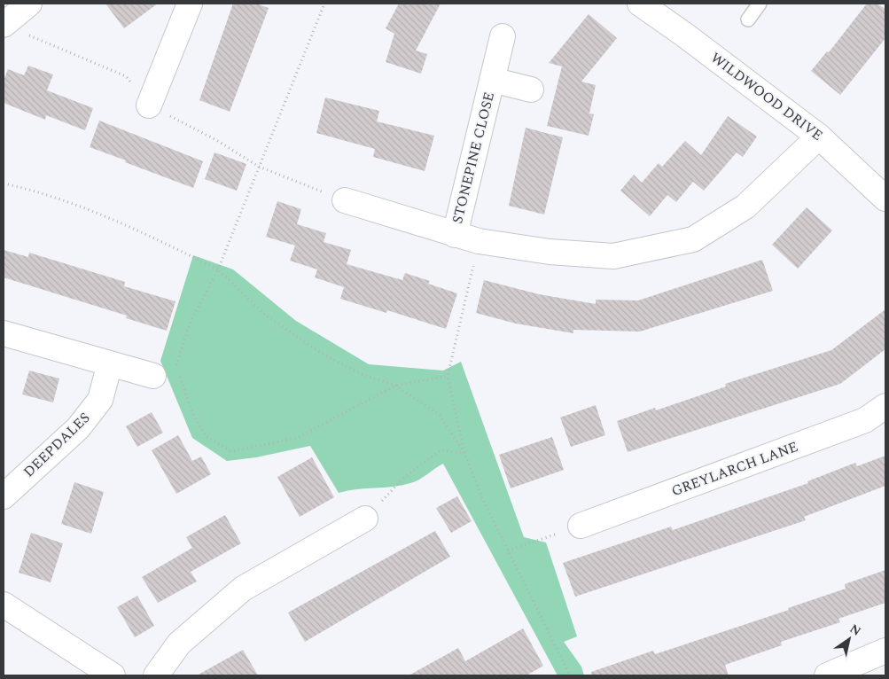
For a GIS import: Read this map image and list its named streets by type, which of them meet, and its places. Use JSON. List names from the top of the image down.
{
  "streets": {
    "street": [
      "WILDWOOD DRIVE",
      "STONEPINE CLOSE",
      "DEEPDALES",
      "GREYLARCH LANE"
    ]
  },
  "crossings": [
    ["WILDWOOD DRIVE", "STONEPINE CLOSE"]
  ],
  "north": "top right"
}
